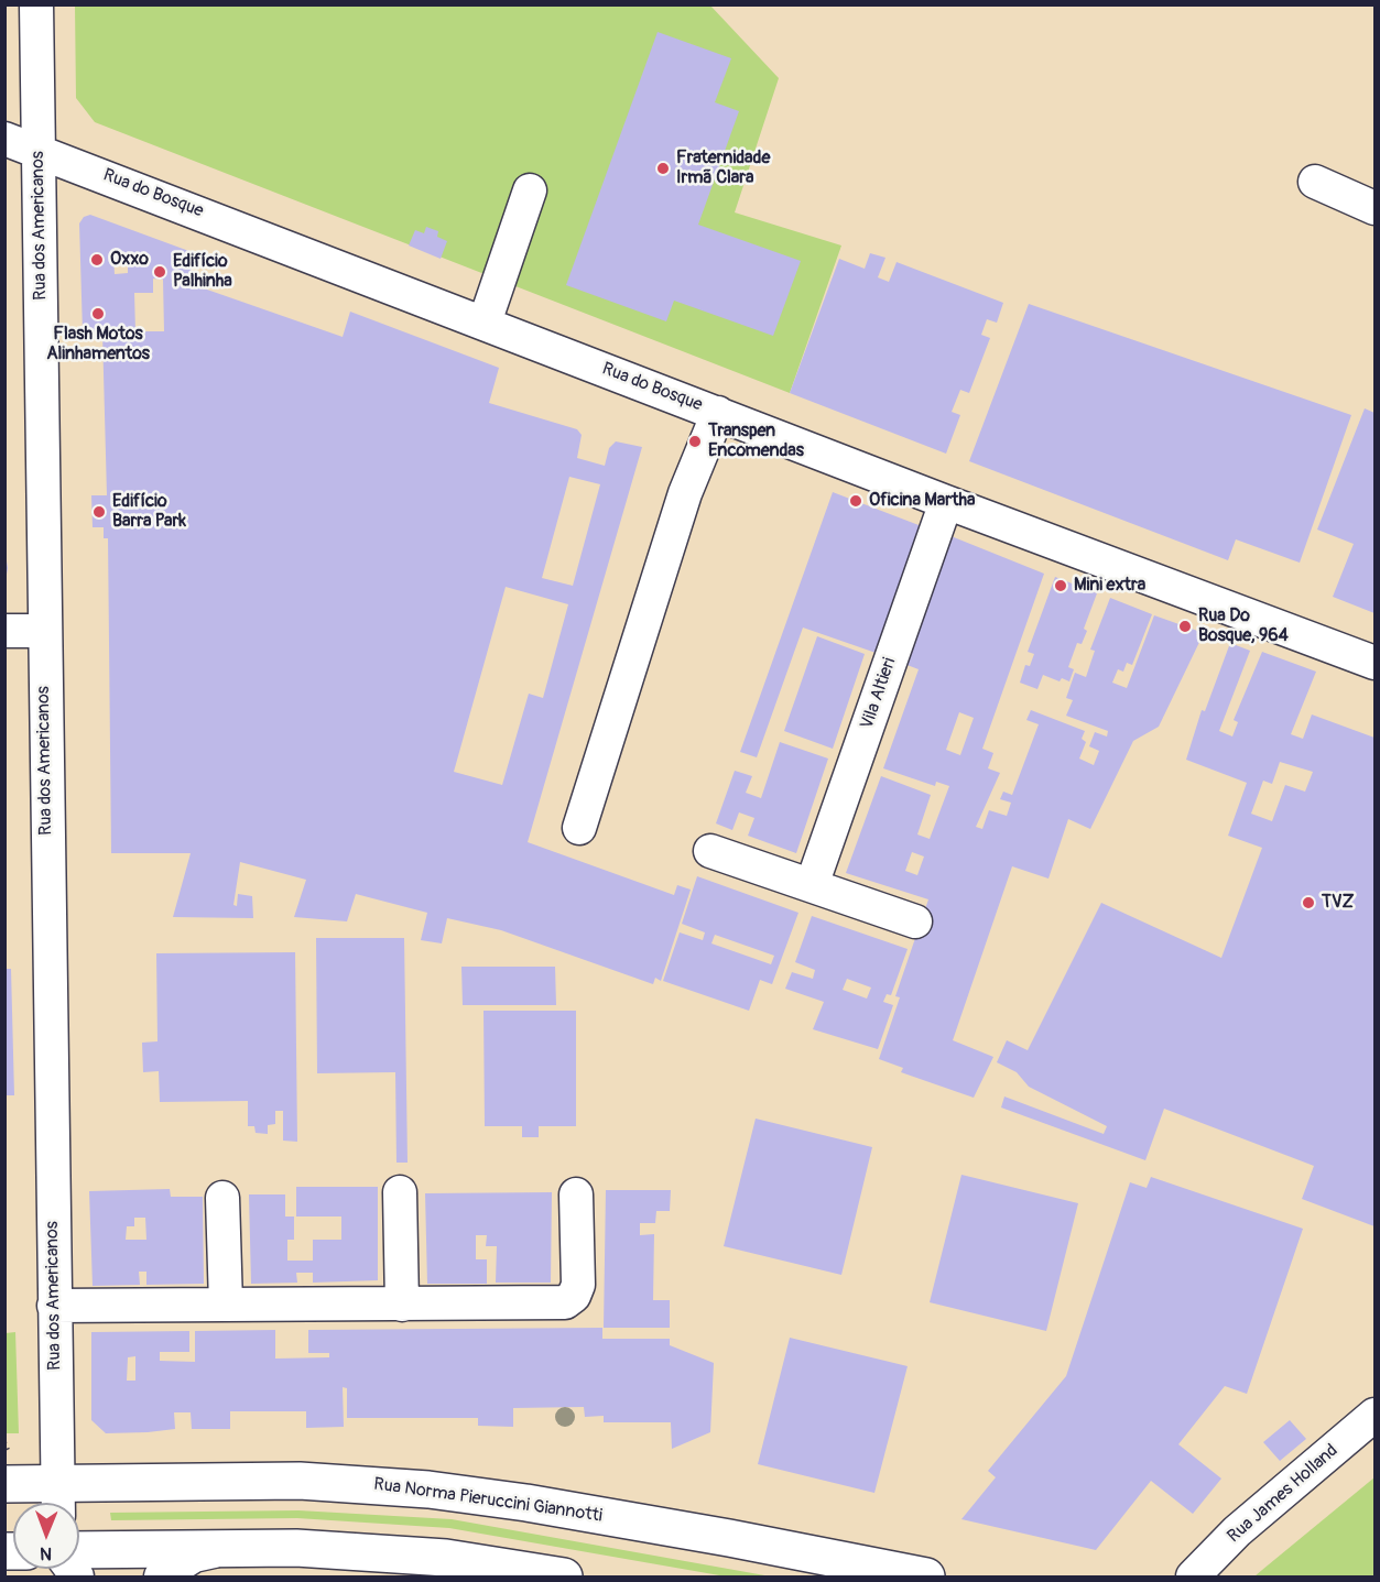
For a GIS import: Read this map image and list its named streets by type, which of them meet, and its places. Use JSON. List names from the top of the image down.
{
  "streets": {
    "main road": ["Rua Norma Pieruccini Giannotti"],
    "street": [
      "Rua do Bosque",
      "Rua dos Americanos",
      "Vila Altieri",
      "Rua James Holland"
    ]
  },
  "crossings": [
    ["Rua do Bosque", "Rua dos Americanos"],
    ["Rua do Bosque", "Vila Altieri"],
    ["Rua dos Americanos", "Rua Norma Pieruccini Giannotti"]
  ],
  "places": [
    "Fraternidade Irmã Clara",
    "Oxxo",
    "Edifício Palhinha",
    "Flash Motos Alinhamentos",
    "Transpen Encomendas",
    "Oficina Martha",
    "Edifício Barra Park",
    "Mini extra",
    "Rua Do Bosque, 964",
    "TVZ"
  ],
  "north": "bottom"
}
